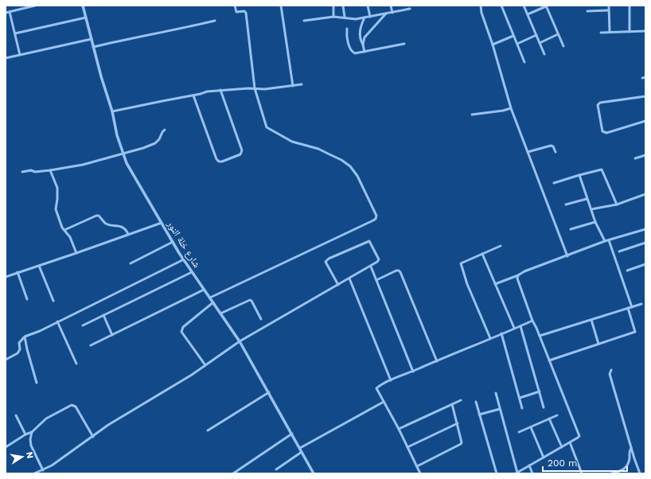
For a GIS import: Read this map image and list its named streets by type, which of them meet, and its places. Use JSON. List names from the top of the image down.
{
  "streets": {
    "street": ["شارع خلة النور"]
  },
  "scale_bar": "200 m",
  "north": "right"
}
